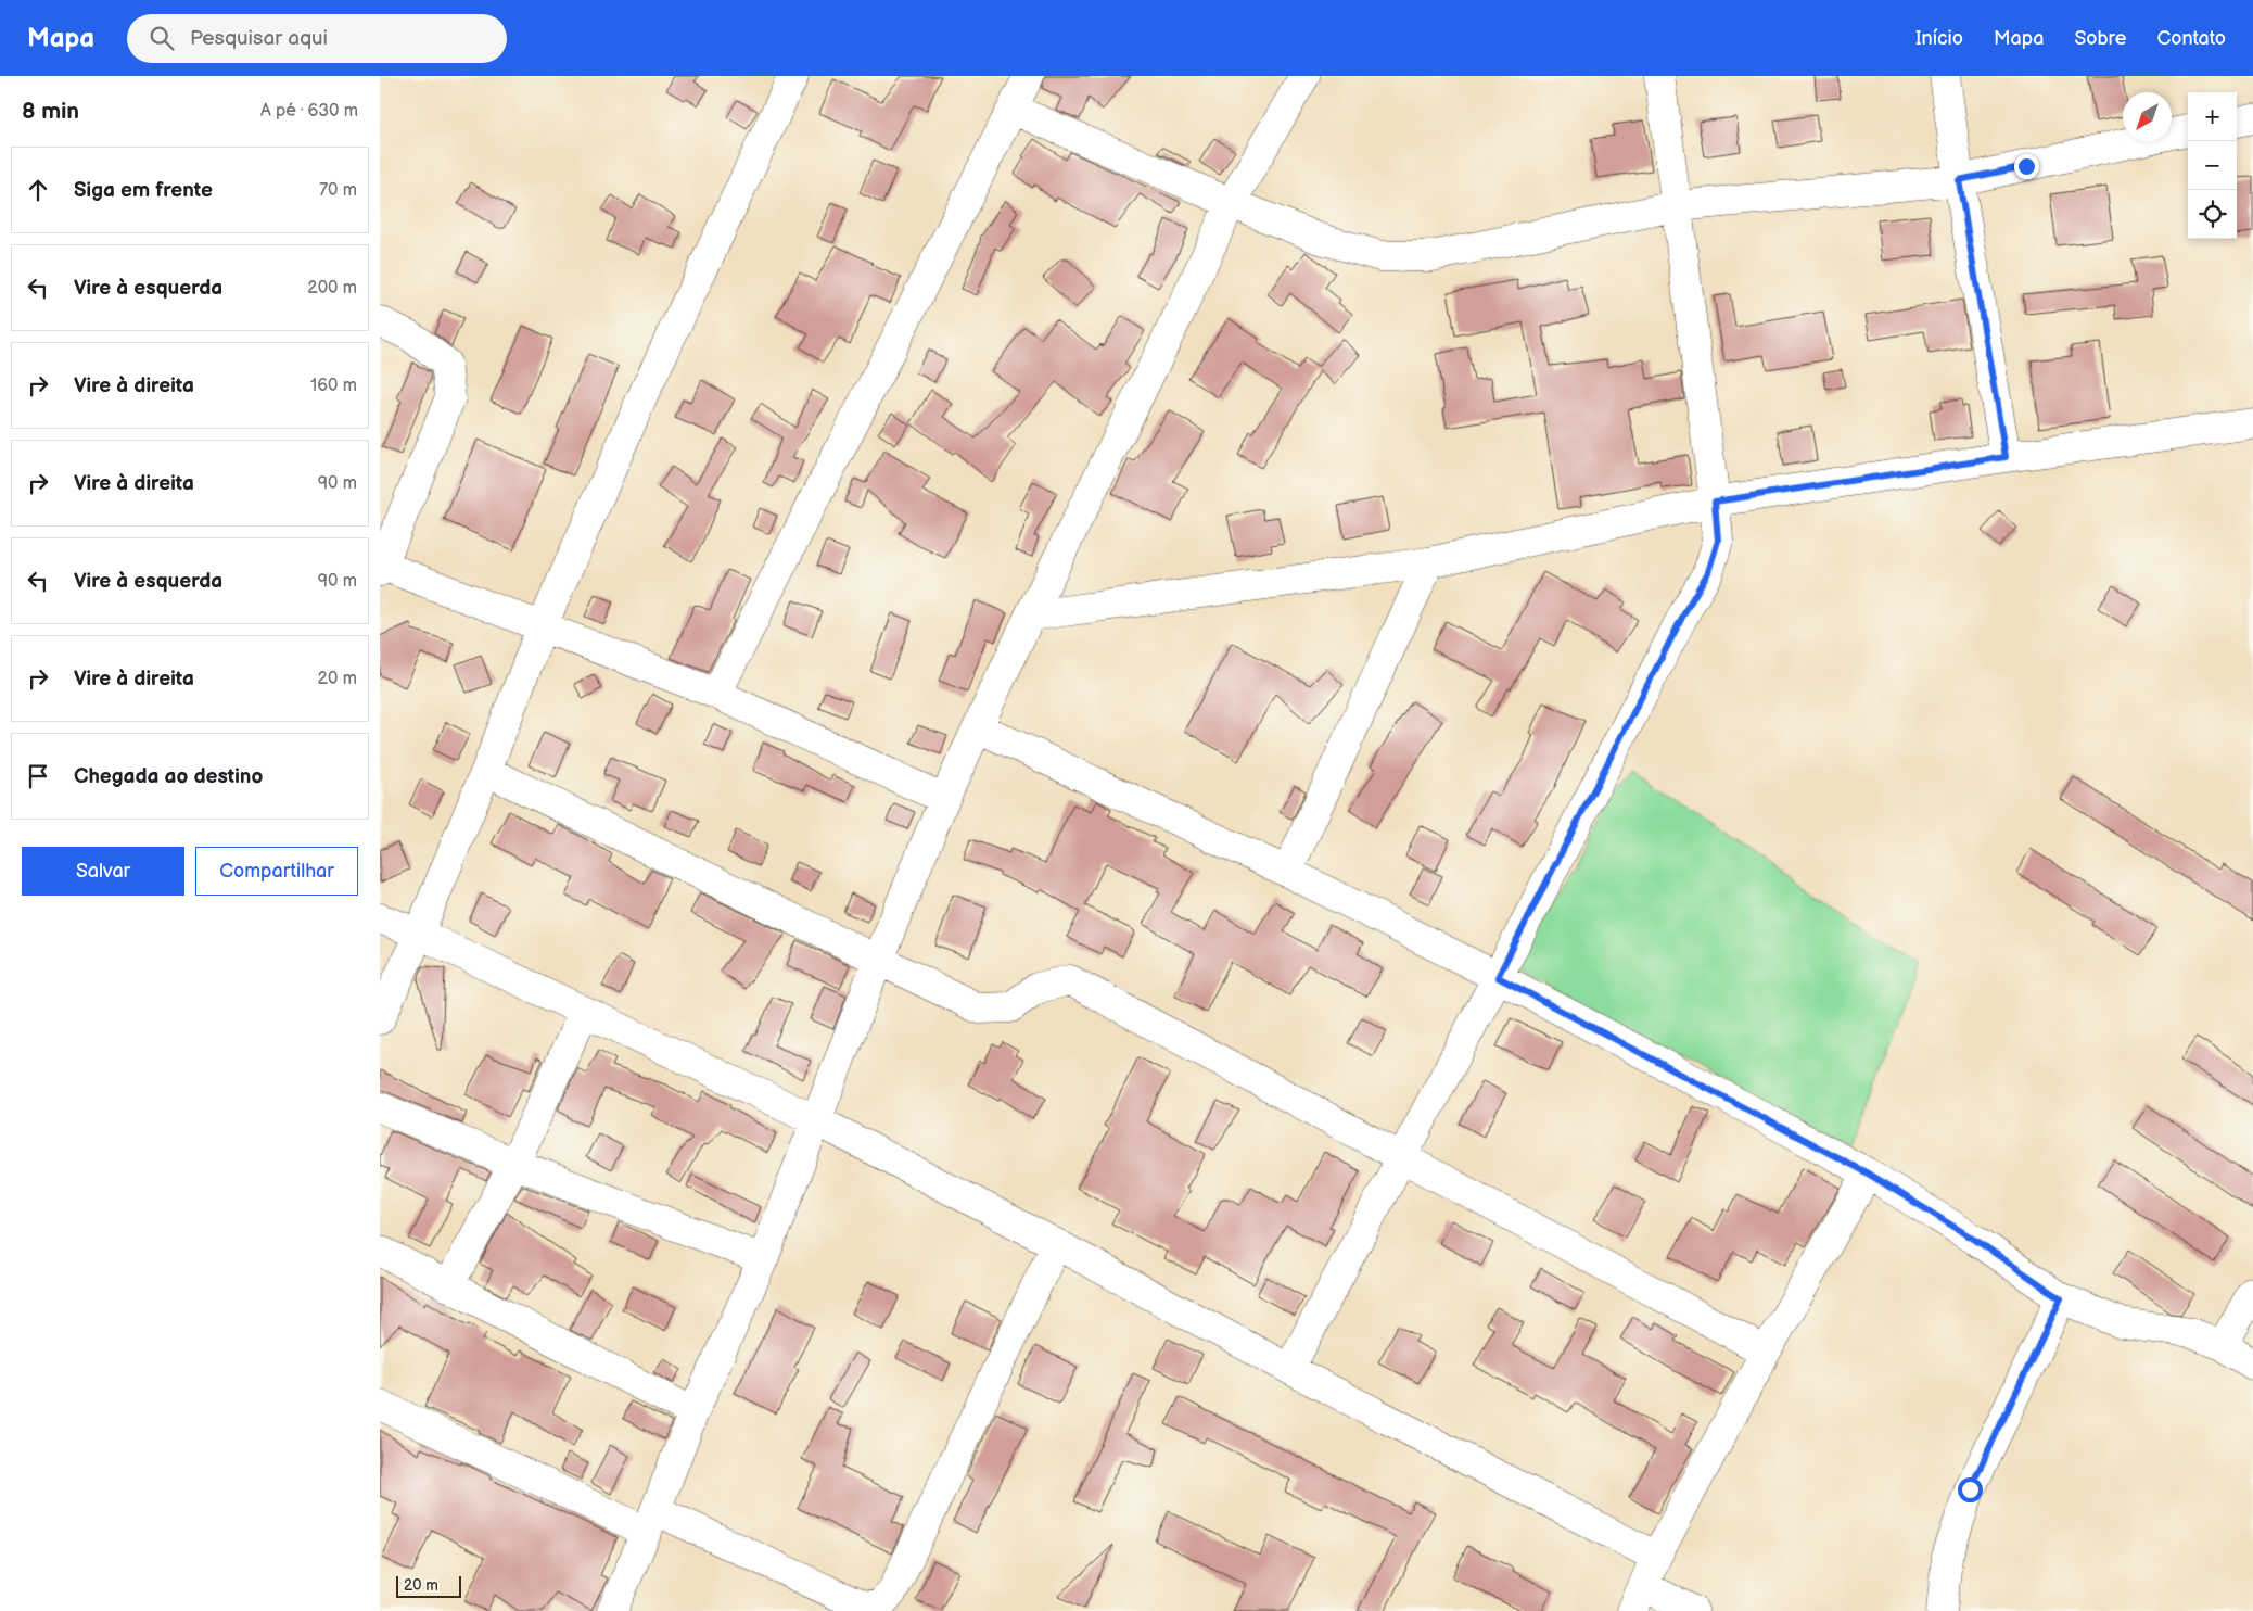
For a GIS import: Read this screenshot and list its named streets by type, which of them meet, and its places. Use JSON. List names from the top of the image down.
{
  "scale_bar": "20 m",
  "north": "bottom left",
  "page": {
    "header": "Mapa",
    "search": "Pesquisar aqui",
    "nav": [
      "Início",
      "Mapa",
      "Sobre",
      "Contato"
    ],
    "heading": ["8 min", "A pé · 630 m"],
    "map_buttons": ["+", "−"],
    "list": [
      ["Siga em frente", "70 m"],
      ["Vire à esquerda", "200 m"],
      ["Vire à direita", "160 m"],
      ["Vire à direita", "90 m"],
      ["Vire à esquerda", "90 m"],
      ["Vire à direita", "20 m"],
      "Chegada ao destino"
    ],
    "buttons": ["Salvar", "Compartilhar"],
    "scale": "20 m"
  }
}
